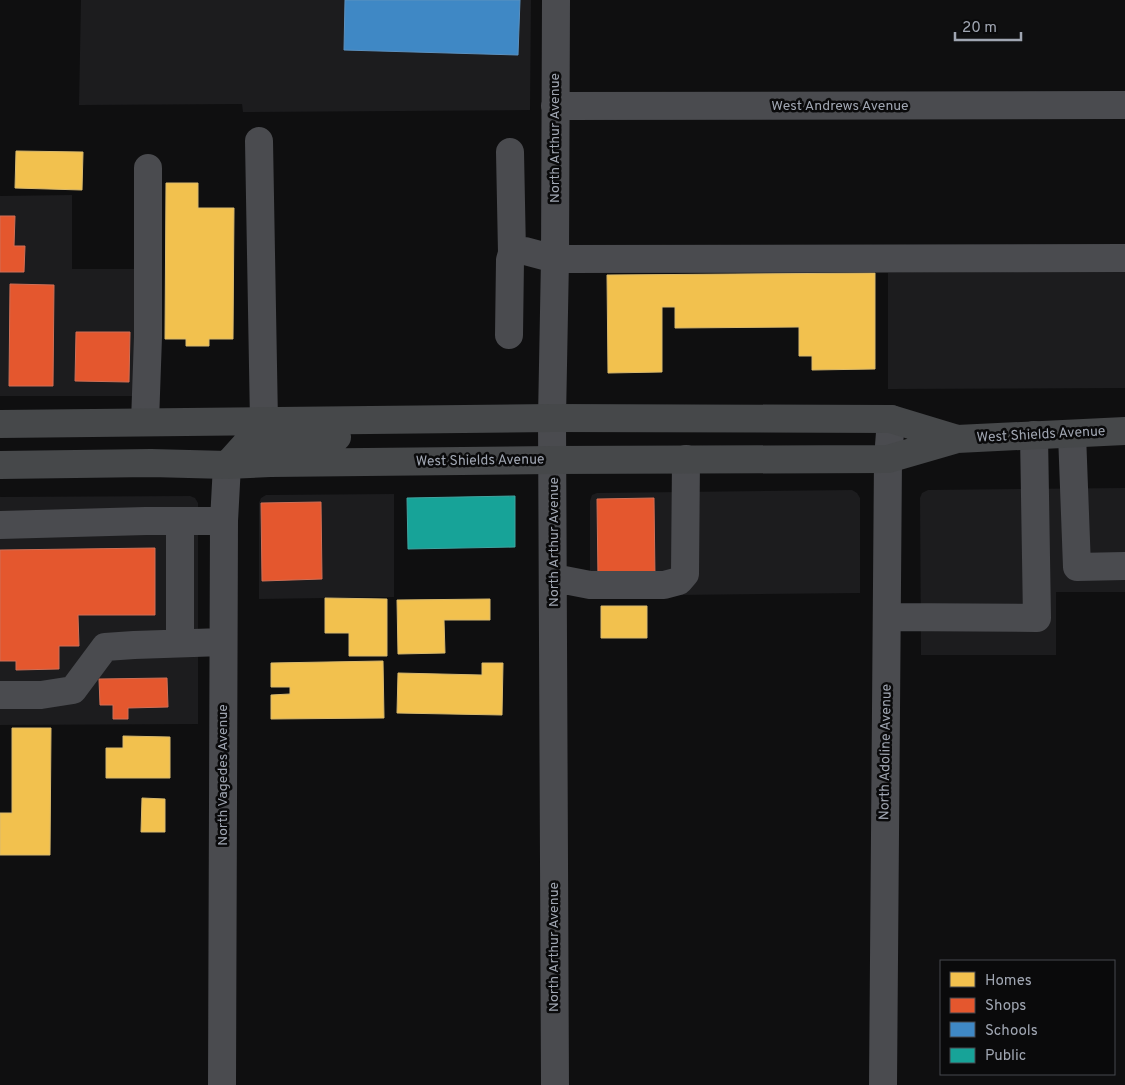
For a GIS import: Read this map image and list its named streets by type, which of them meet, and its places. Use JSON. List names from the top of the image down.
{
  "streets": {
    "main road": ["West Shields Avenue"],
    "street": [
      "West Andrews Avenue",
      "North Arthur Avenue",
      "North Adoline Avenue",
      "North Vagedes Avenue"
    ]
  },
  "crossings": [
    ["West Andrews Avenue", "North Arthur Avenue"],
    ["North Arthur Avenue", "West Shields Avenue"],
    ["West Shields Avenue", "North Adoline Avenue"],
    ["West Shields Avenue", "North Vagedes Avenue"]
  ],
  "legend": [
    "Homes",
    "Shops",
    "Schools",
    "Public"
  ],
  "scale_bar": "20 m"
}
